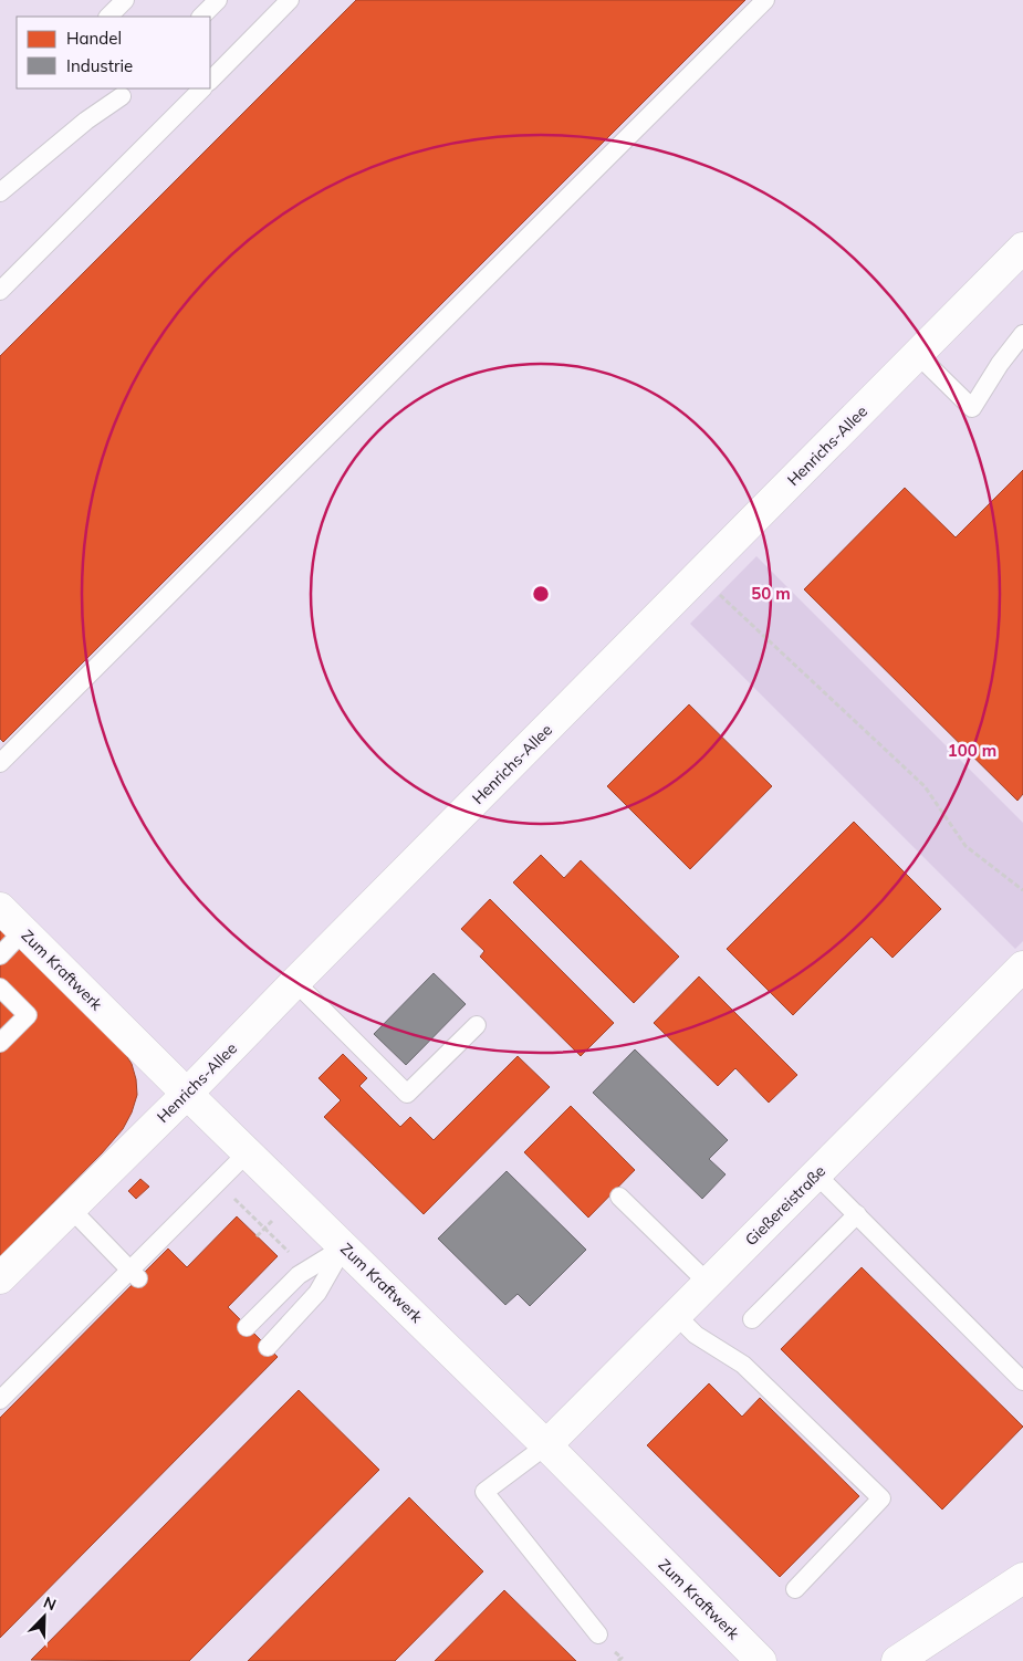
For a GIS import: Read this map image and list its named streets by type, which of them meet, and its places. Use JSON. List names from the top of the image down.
{
  "streets": {
    "street": ["Henrichs-Allee", "Zum Kraftwerk", "Gießereistraße"]
  },
  "crossings": [
    ["Henrichs-Allee", "Zum Kraftwerk"],
    ["Zum Kraftwerk", "Gießereistraße"]
  ],
  "legend": ["Handel", "Industrie"],
  "north": "top right",
  "rings": ["50 m", "100 m"]
}
